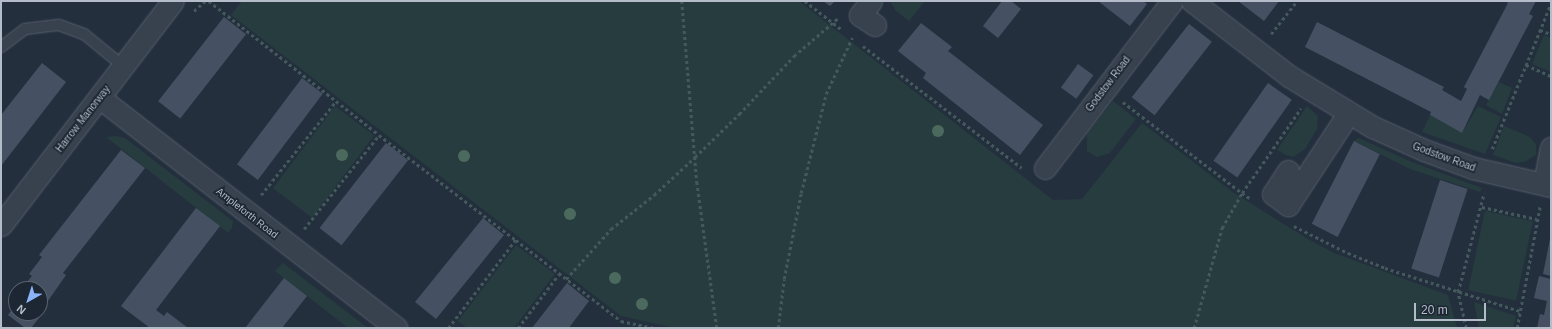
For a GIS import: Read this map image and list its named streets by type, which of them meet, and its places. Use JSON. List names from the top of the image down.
{
  "streets": {
    "street": ["Godstow Road", "Harrow Manorway", "Ampleforth Road"]
  },
  "crossings": [
    ["Harrow Manorway", "Ampleforth Road"]
  ],
  "scale_bar": "20 m",
  "north": "bottom left"
}
